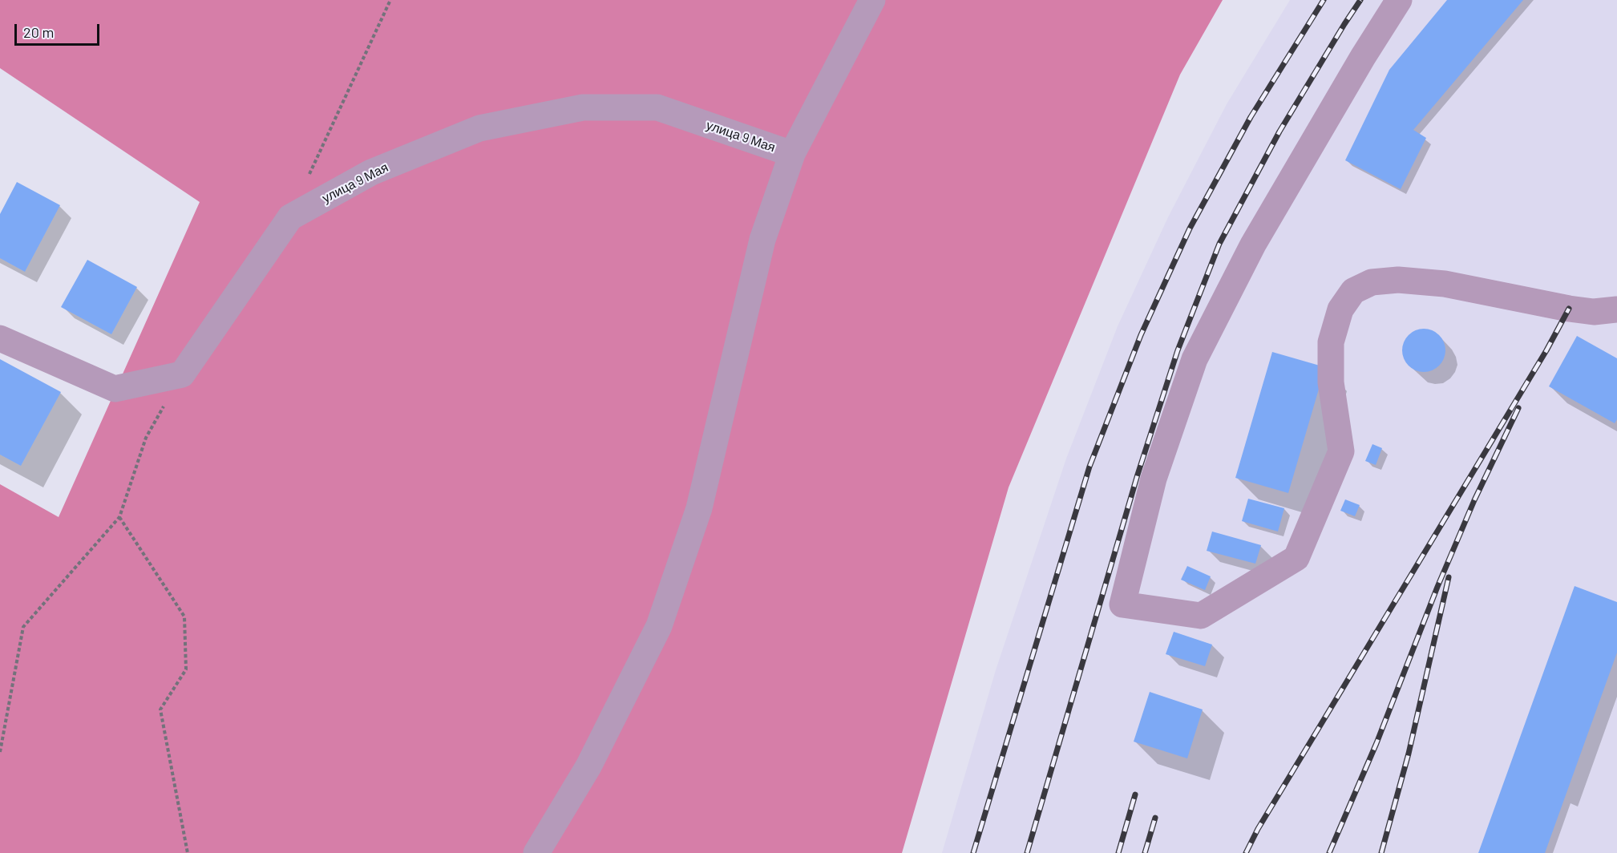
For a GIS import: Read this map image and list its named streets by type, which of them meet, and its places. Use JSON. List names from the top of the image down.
{
  "streets": {
    "street": ["улица 9 Мая"]
  },
  "scale_bar": "20 m"
}
